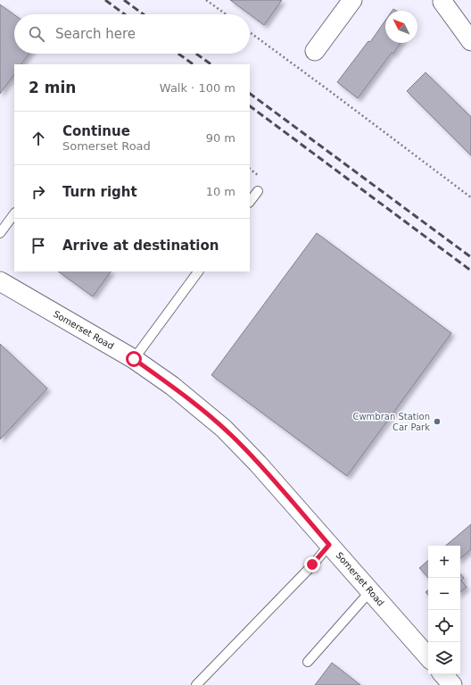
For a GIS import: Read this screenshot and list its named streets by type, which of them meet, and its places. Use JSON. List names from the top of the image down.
{
  "streets": {
    "street": ["Somerset Road"]
  },
  "places": ["Cwmbran Station Car Park"],
  "north": "top left",
  "page": {
    "search": "Search here",
    "heading": ["2 min", "Walk · 100 m"],
    "list": [
      ["Continue", "Somerset Road", "90 m"],
      ["Turn right", "10 m"],
      "Arrive at destination"
    ],
    "map_buttons": ["+", "−"]
  }
}
